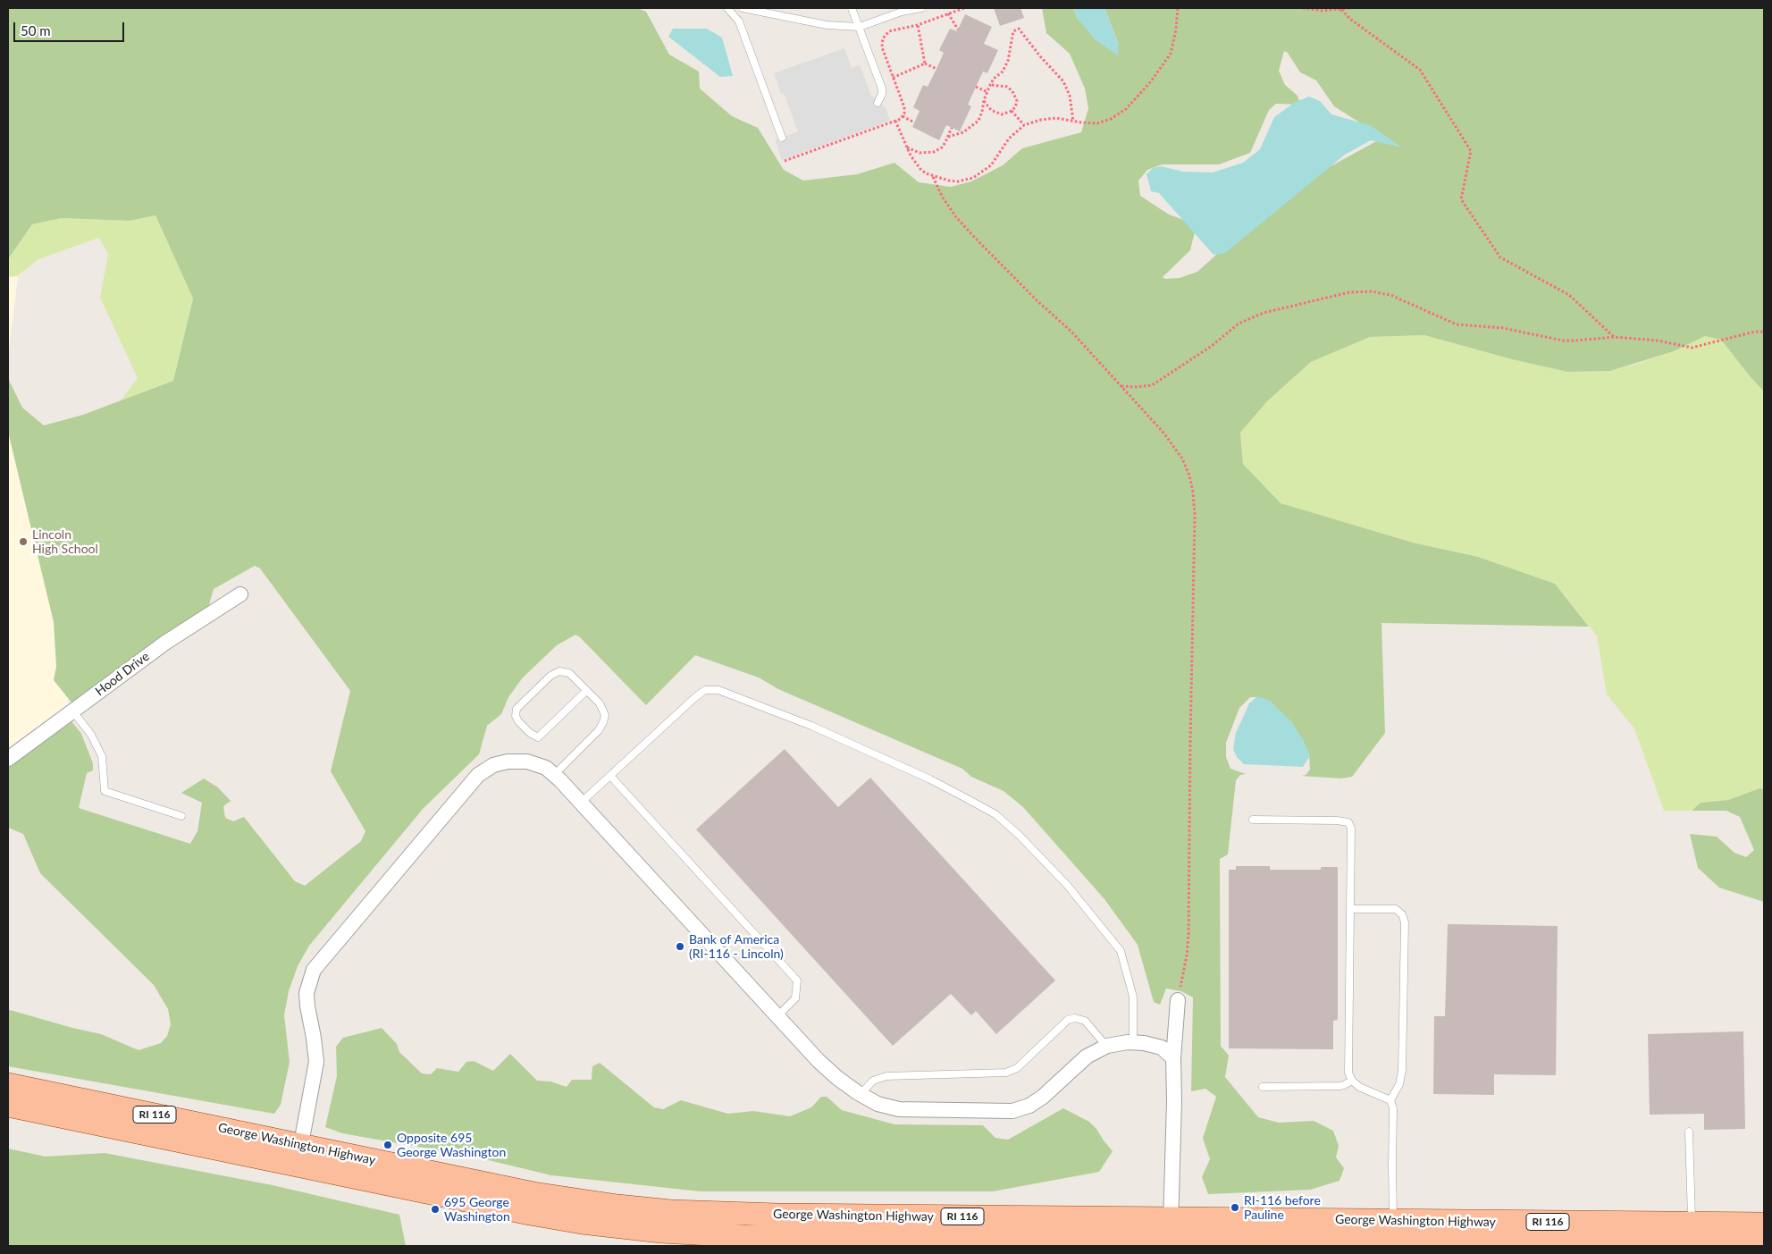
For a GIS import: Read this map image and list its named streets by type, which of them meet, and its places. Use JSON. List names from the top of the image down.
{
  "streets": {
    "main road": ["RI 116", "George Washington Highway"],
    "street": ["Hood Drive"]
  },
  "places": [
    "Lincoln High School",
    "Bank of America (RI-116 - Lincoln)",
    "Opposite 695 George Washington",
    "RI-116 before Pauline",
    "695 George Washington"
  ],
  "scale_bar": "50 m"
}
